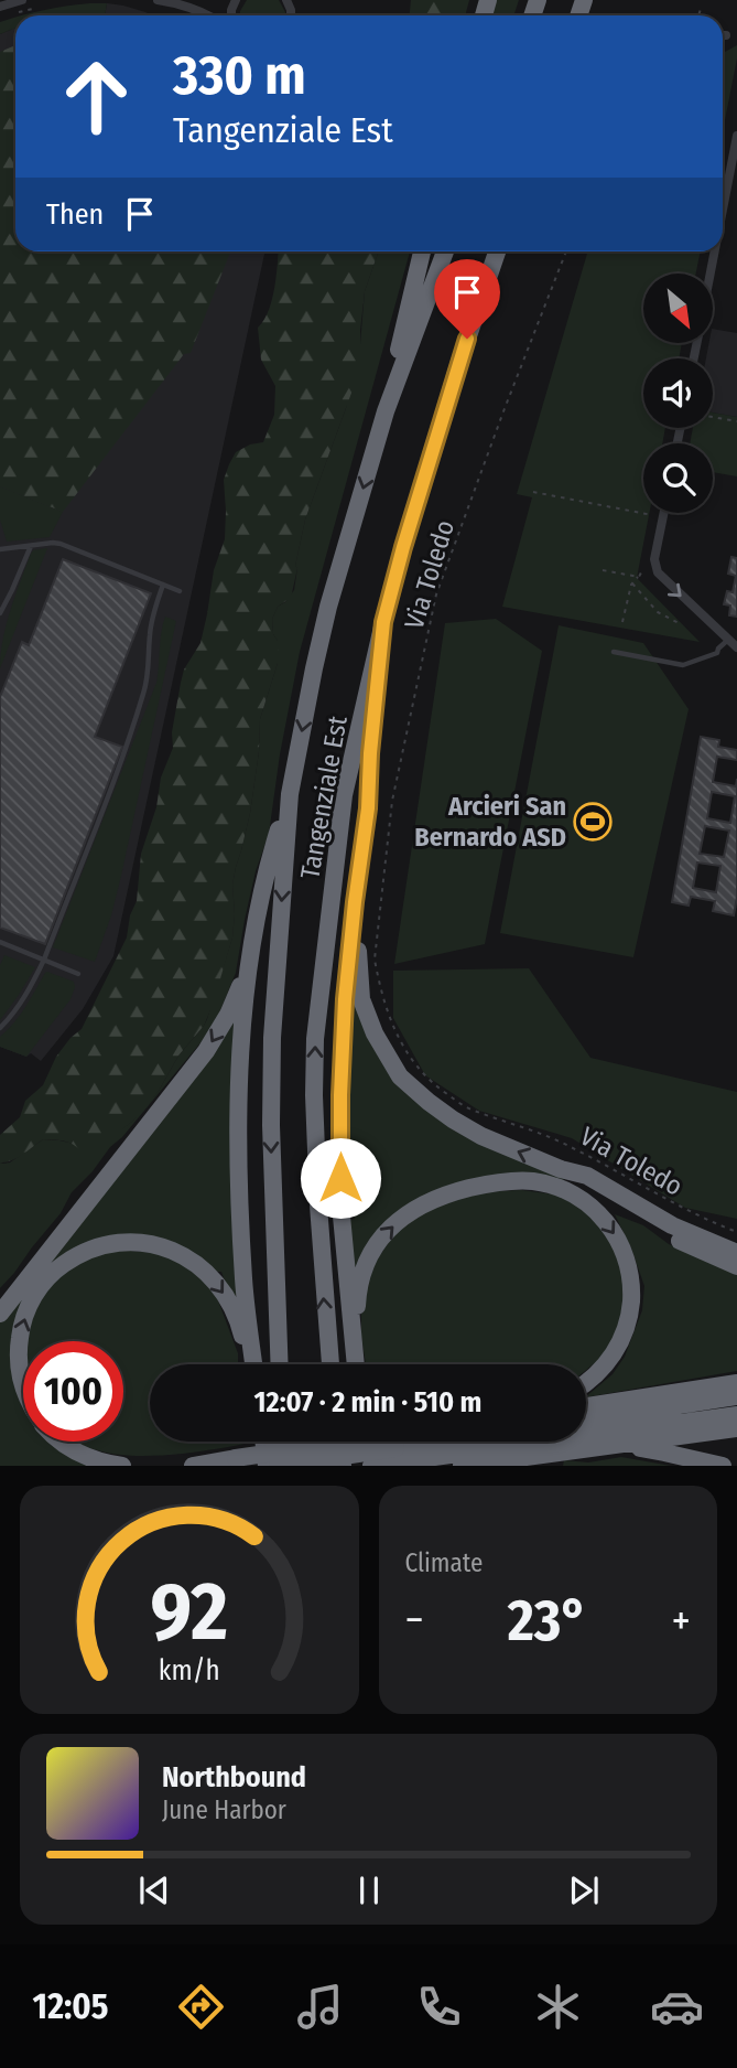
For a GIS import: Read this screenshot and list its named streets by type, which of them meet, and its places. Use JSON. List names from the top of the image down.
{
  "streets": {
    "highway": ["Tangenziale Est"],
    "path": ["Via Toledo"]
  },
  "places": {
    "sports": ["Arcieri San Bernardo ASD"]
  },
  "north": "bottom right",
  "page": {
    "turn": ["330 m", "Tangenziale Est"],
    "then": "Then",
    "limit": "100",
    "trip": "12:07 · 2 min · 510 m",
    "tile": "Climate",
    "heat": ["−", "23°", "+"],
    "song": ["Northbound", "June Harbor"],
    "tabs": "12:05",
    "gauge": ["92", "km/h"]
  }
}
